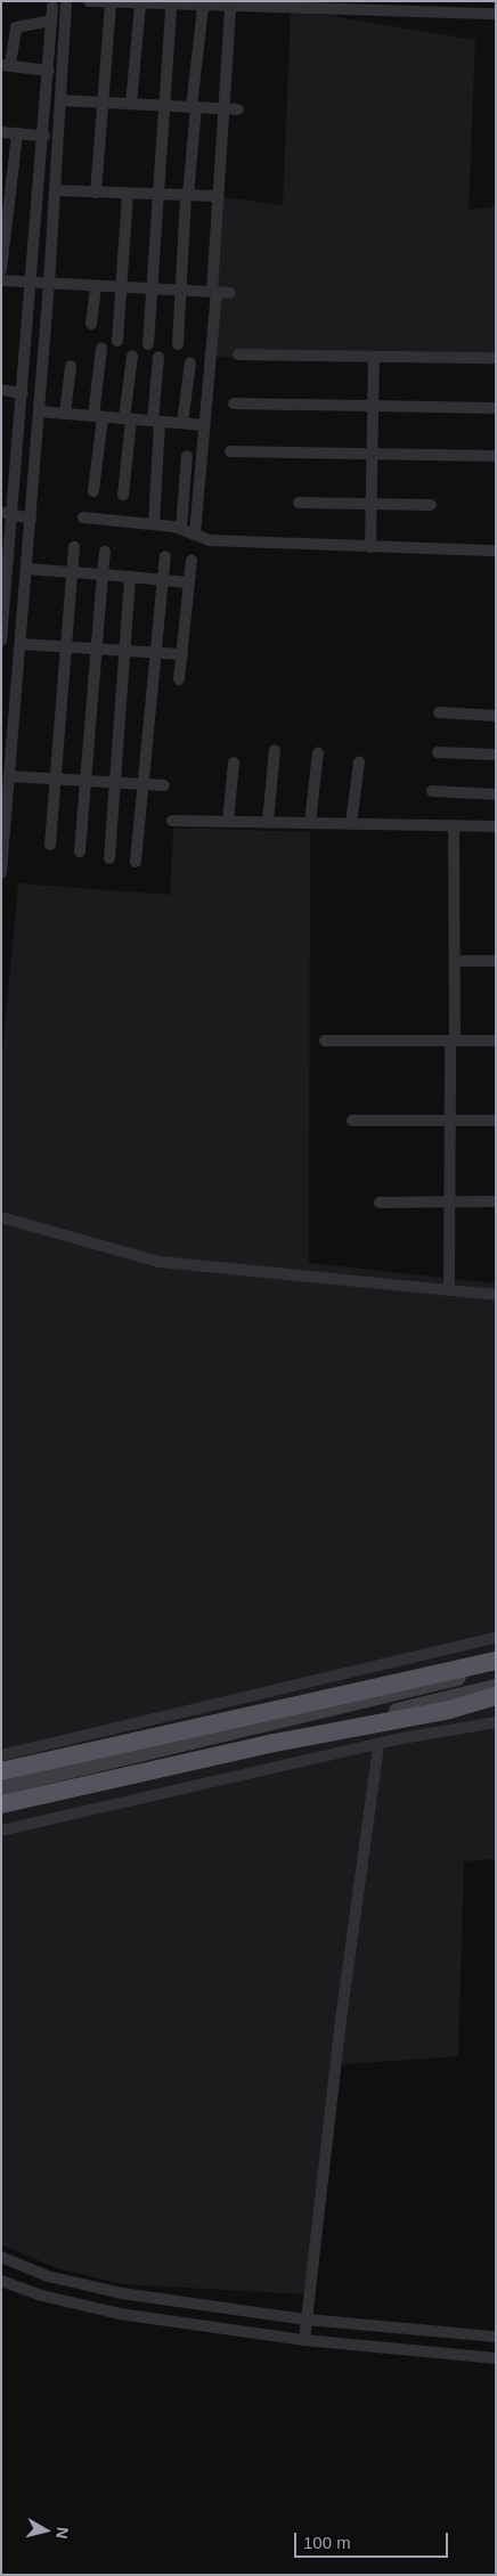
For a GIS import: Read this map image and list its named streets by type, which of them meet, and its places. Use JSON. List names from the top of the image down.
{
  "scale_bar": "100 m",
  "north": "right"
}
